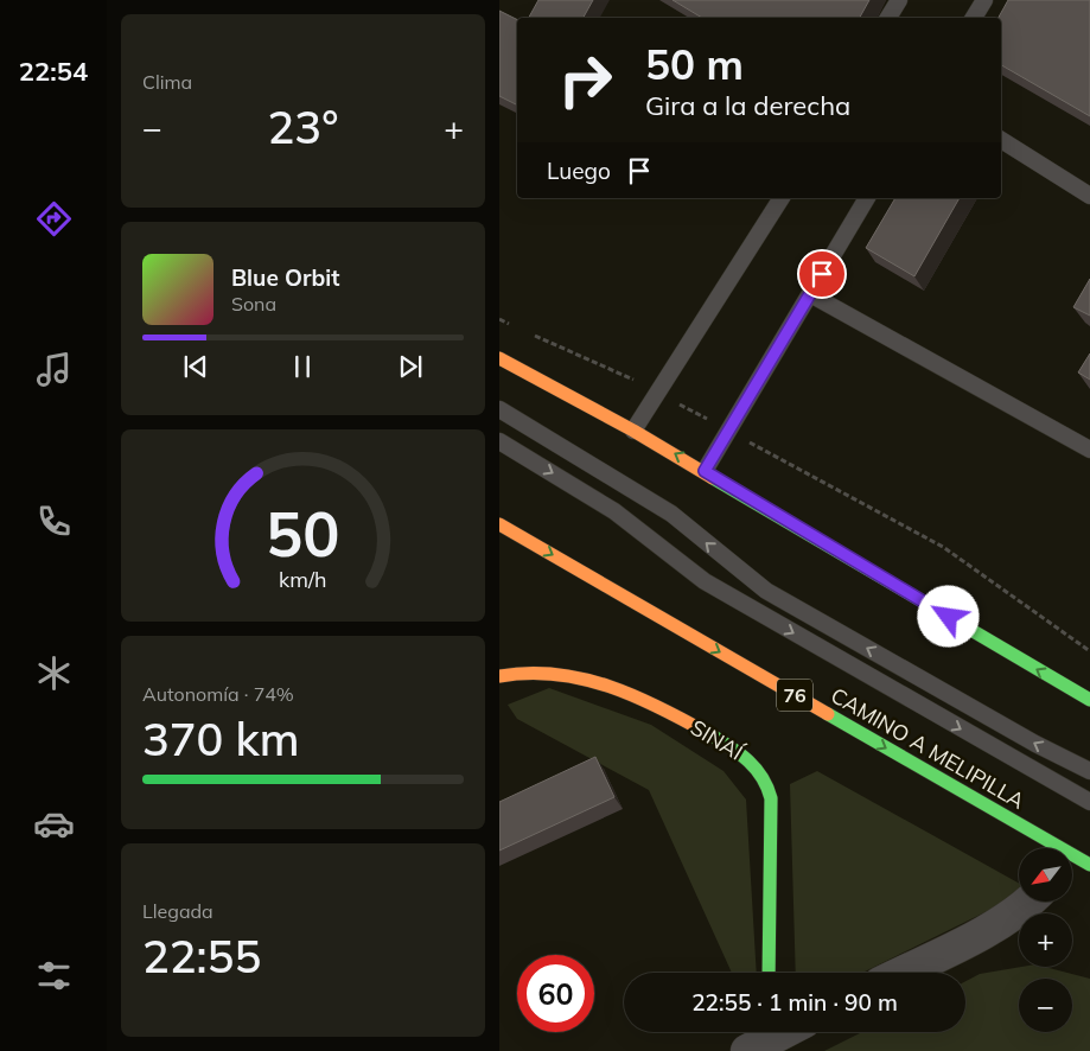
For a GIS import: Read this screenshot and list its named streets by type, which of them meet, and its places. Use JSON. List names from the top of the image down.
{
  "streets": {
    "main road": ["76", "SINAÍ", "CAMINO A MELIPILLA"]
  },
  "one_way": ["CAMINO A MELIPILLA"],
  "north": "bottom left",
  "page": {
    "tabs": "22:54",
    "tile": [
      "Clima",
      ["Autonomía · 74%", "370 km"],
      ["Llegada", "22:55"]
    ],
    "turn": ["50 m", "Gira a la derecha"],
    "heat": ["−", "23°", "+"],
    "then": "Luego",
    "song": ["Blue Orbit", "Sona"],
    "map_buttons": ["+", "−"],
    "limit": "60",
    "trip": "22:55 · 1 min · 90 m",
    "gauge": ["50", "km/h"]
  }
}
